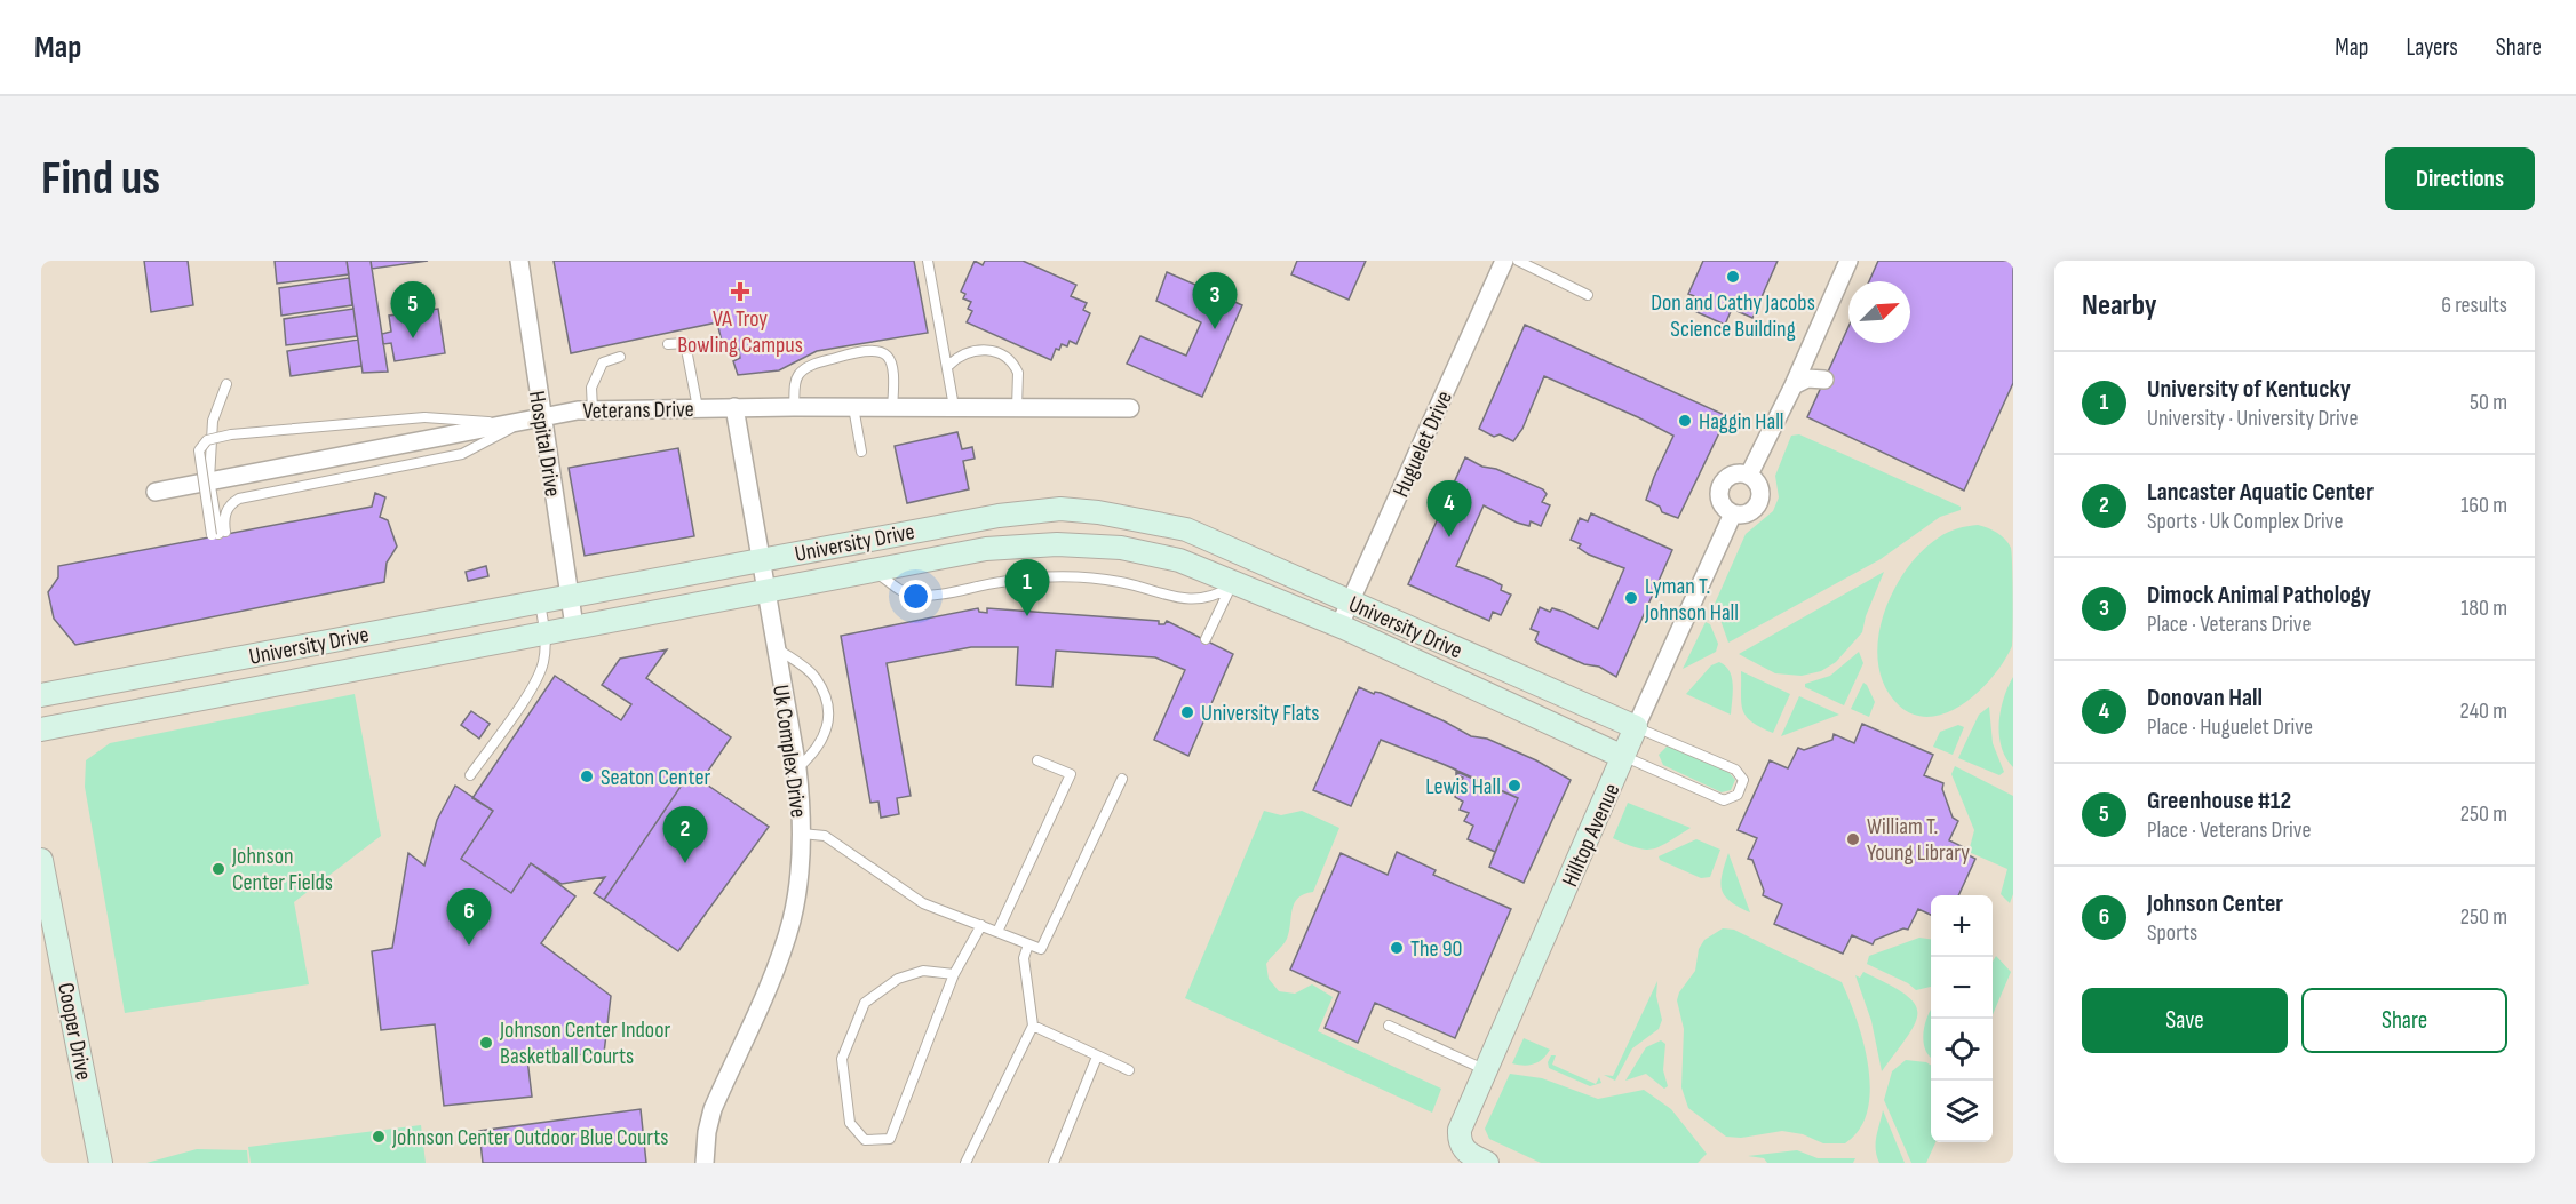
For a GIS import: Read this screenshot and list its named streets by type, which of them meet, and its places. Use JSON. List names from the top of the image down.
{
  "streets": {
    "street": [
      "Veterans Drive",
      "Hospital Drive",
      "Huguelet Drive",
      "University Drive",
      "Uk Complex Drive",
      "Hilltop Avenue",
      "Cooper Drive"
    ]
  },
  "crossings": [
    ["Veterans Drive", "Hospital Drive"],
    ["Veterans Drive", "Uk Complex Drive"],
    ["Hospital Drive", "University Drive"],
    ["Huguelet Drive", "University Drive"],
    ["University Drive", "Uk Complex Drive"],
    ["University Drive", "Hilltop Avenue"]
  ],
  "places": {
    "other": [
      "Don and Cathy Jacobs Science Building",
      "Haggin Hall",
      "Lyman T. Johnson Hall",
      "University Flats",
      "Seaton Center",
      "Lewis Hall",
      "William T. Young Library",
      "Johnson Center Fields",
      "The 90",
      "Johnson Center Indoor Basketball Courts",
      "Johnson Center Outdoor Blue Courts"
    ],
    "health": ["VA Troy Bowling Campus"]
  },
  "north": "top right",
  "page": {
    "header": "Map",
    "nav": ["Map", "Layers", "Share"],
    "buttons": [
      "Directions",
      ["Save", "Share"]
    ],
    "title": "Find us",
    "heading": ["Nearby", "6 results"],
    "pins": [
      "3",
      "5",
      "4",
      "1",
      "2",
      "6"
    ],
    "list": [
      {
        "mark": "1",
        "name": "University of Kentucky",
        "note": "University · University Drive",
        "value": "50 m"
      },
      {
        "mark": "2",
        "name": "Lancaster Aquatic Center",
        "note": "Sports · Uk Complex Drive",
        "value": "160 m"
      },
      {
        "mark": "3",
        "name": "Dimock Animal Pathology",
        "note": "Place · Veterans Drive",
        "value": "180 m"
      },
      {
        "mark": "4",
        "name": "Donovan Hall",
        "note": "Place · Huguelet Drive",
        "value": "240 m"
      },
      {
        "mark": "5",
        "name": "Greenhouse #12",
        "note": "Place · Veterans Drive",
        "value": "250 m"
      },
      {
        "mark": "6",
        "name": "Johnson Center",
        "note": "Sports",
        "value": "250 m"
      }
    ],
    "map_buttons": ["+", "−"]
  }
}
